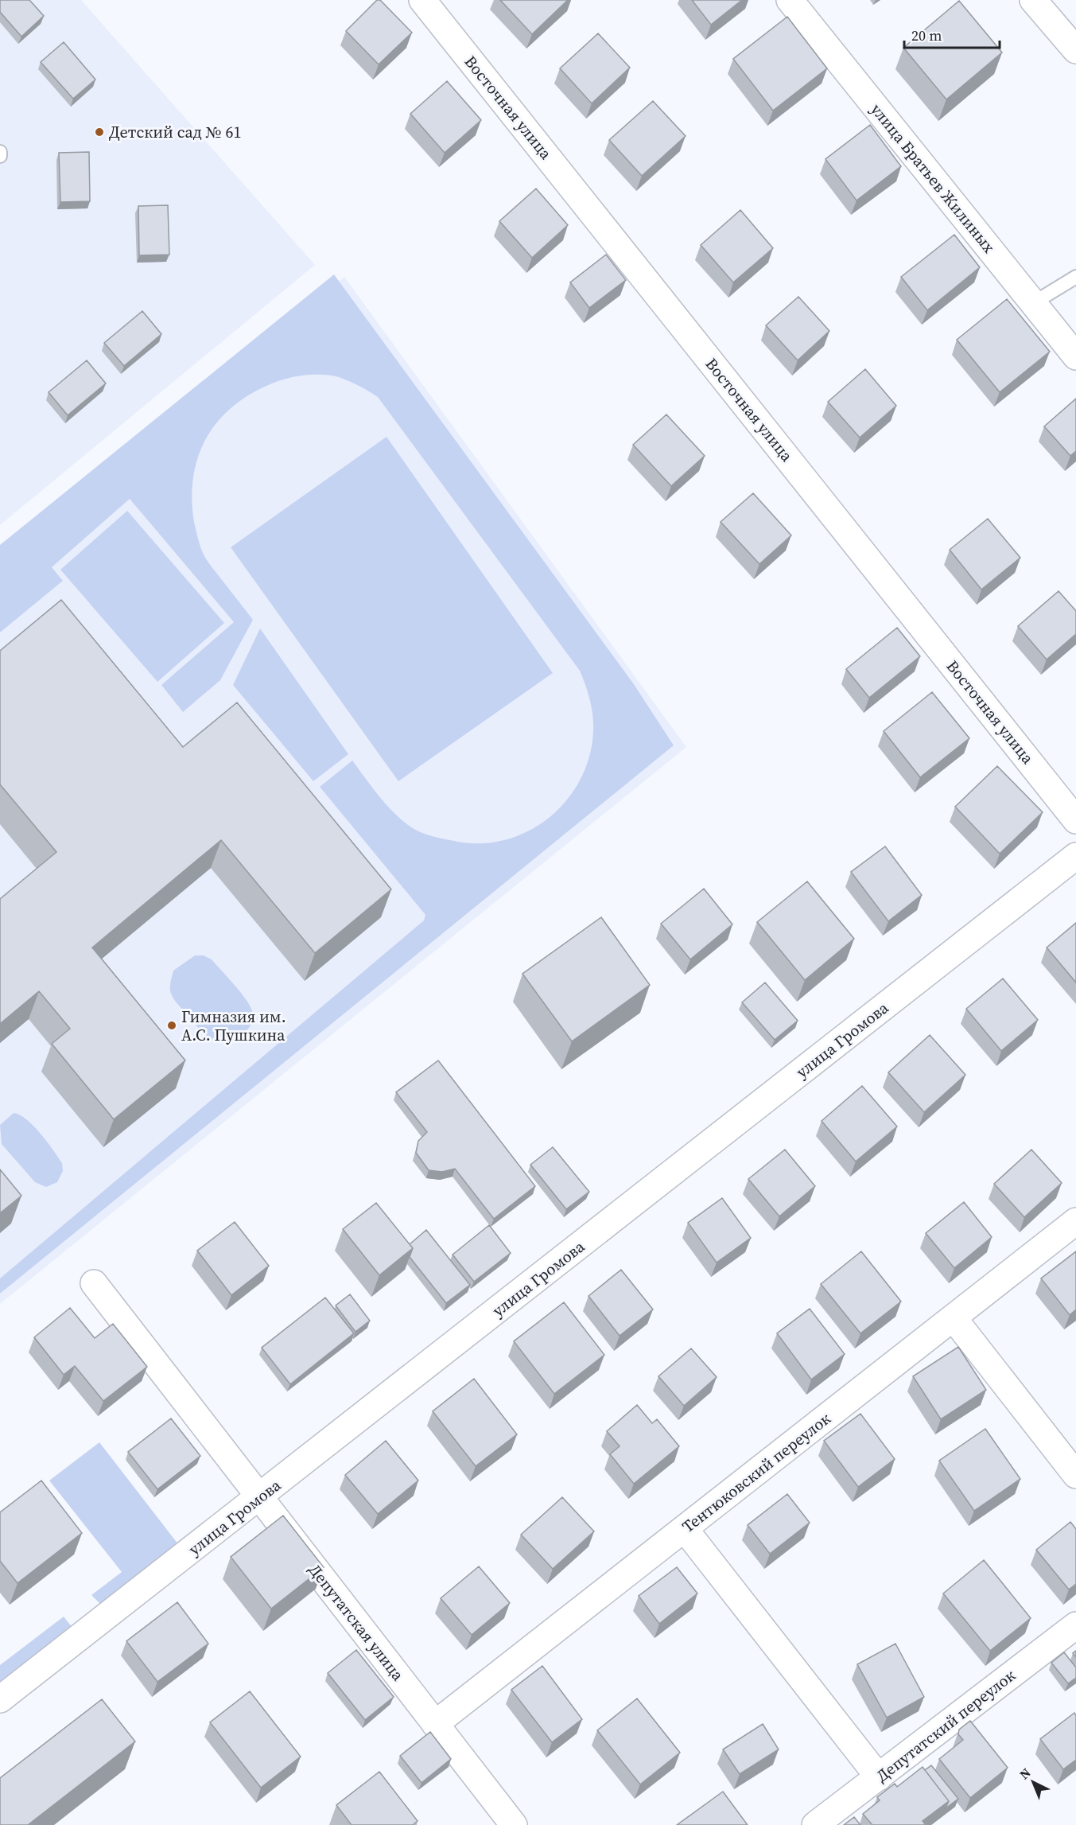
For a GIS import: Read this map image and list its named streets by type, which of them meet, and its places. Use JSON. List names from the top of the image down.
{
  "streets": {
    "street": [
      "Восточная улица",
      "улица Братьев Жилиных",
      "улица Громова",
      "Тентюковский переулок",
      "Депутатская улица",
      "Депутатский переулок"
    ]
  },
  "crossings": [
    ["улица Громова", "Депутатская улица"],
    ["Тентюковский переулок", "Депутатская улица"]
  ],
  "places": ["Детский сад № 61", "Гимназия им. А.С. Пушкина"],
  "scale_bar": "20 m",
  "north": "top left"
}
